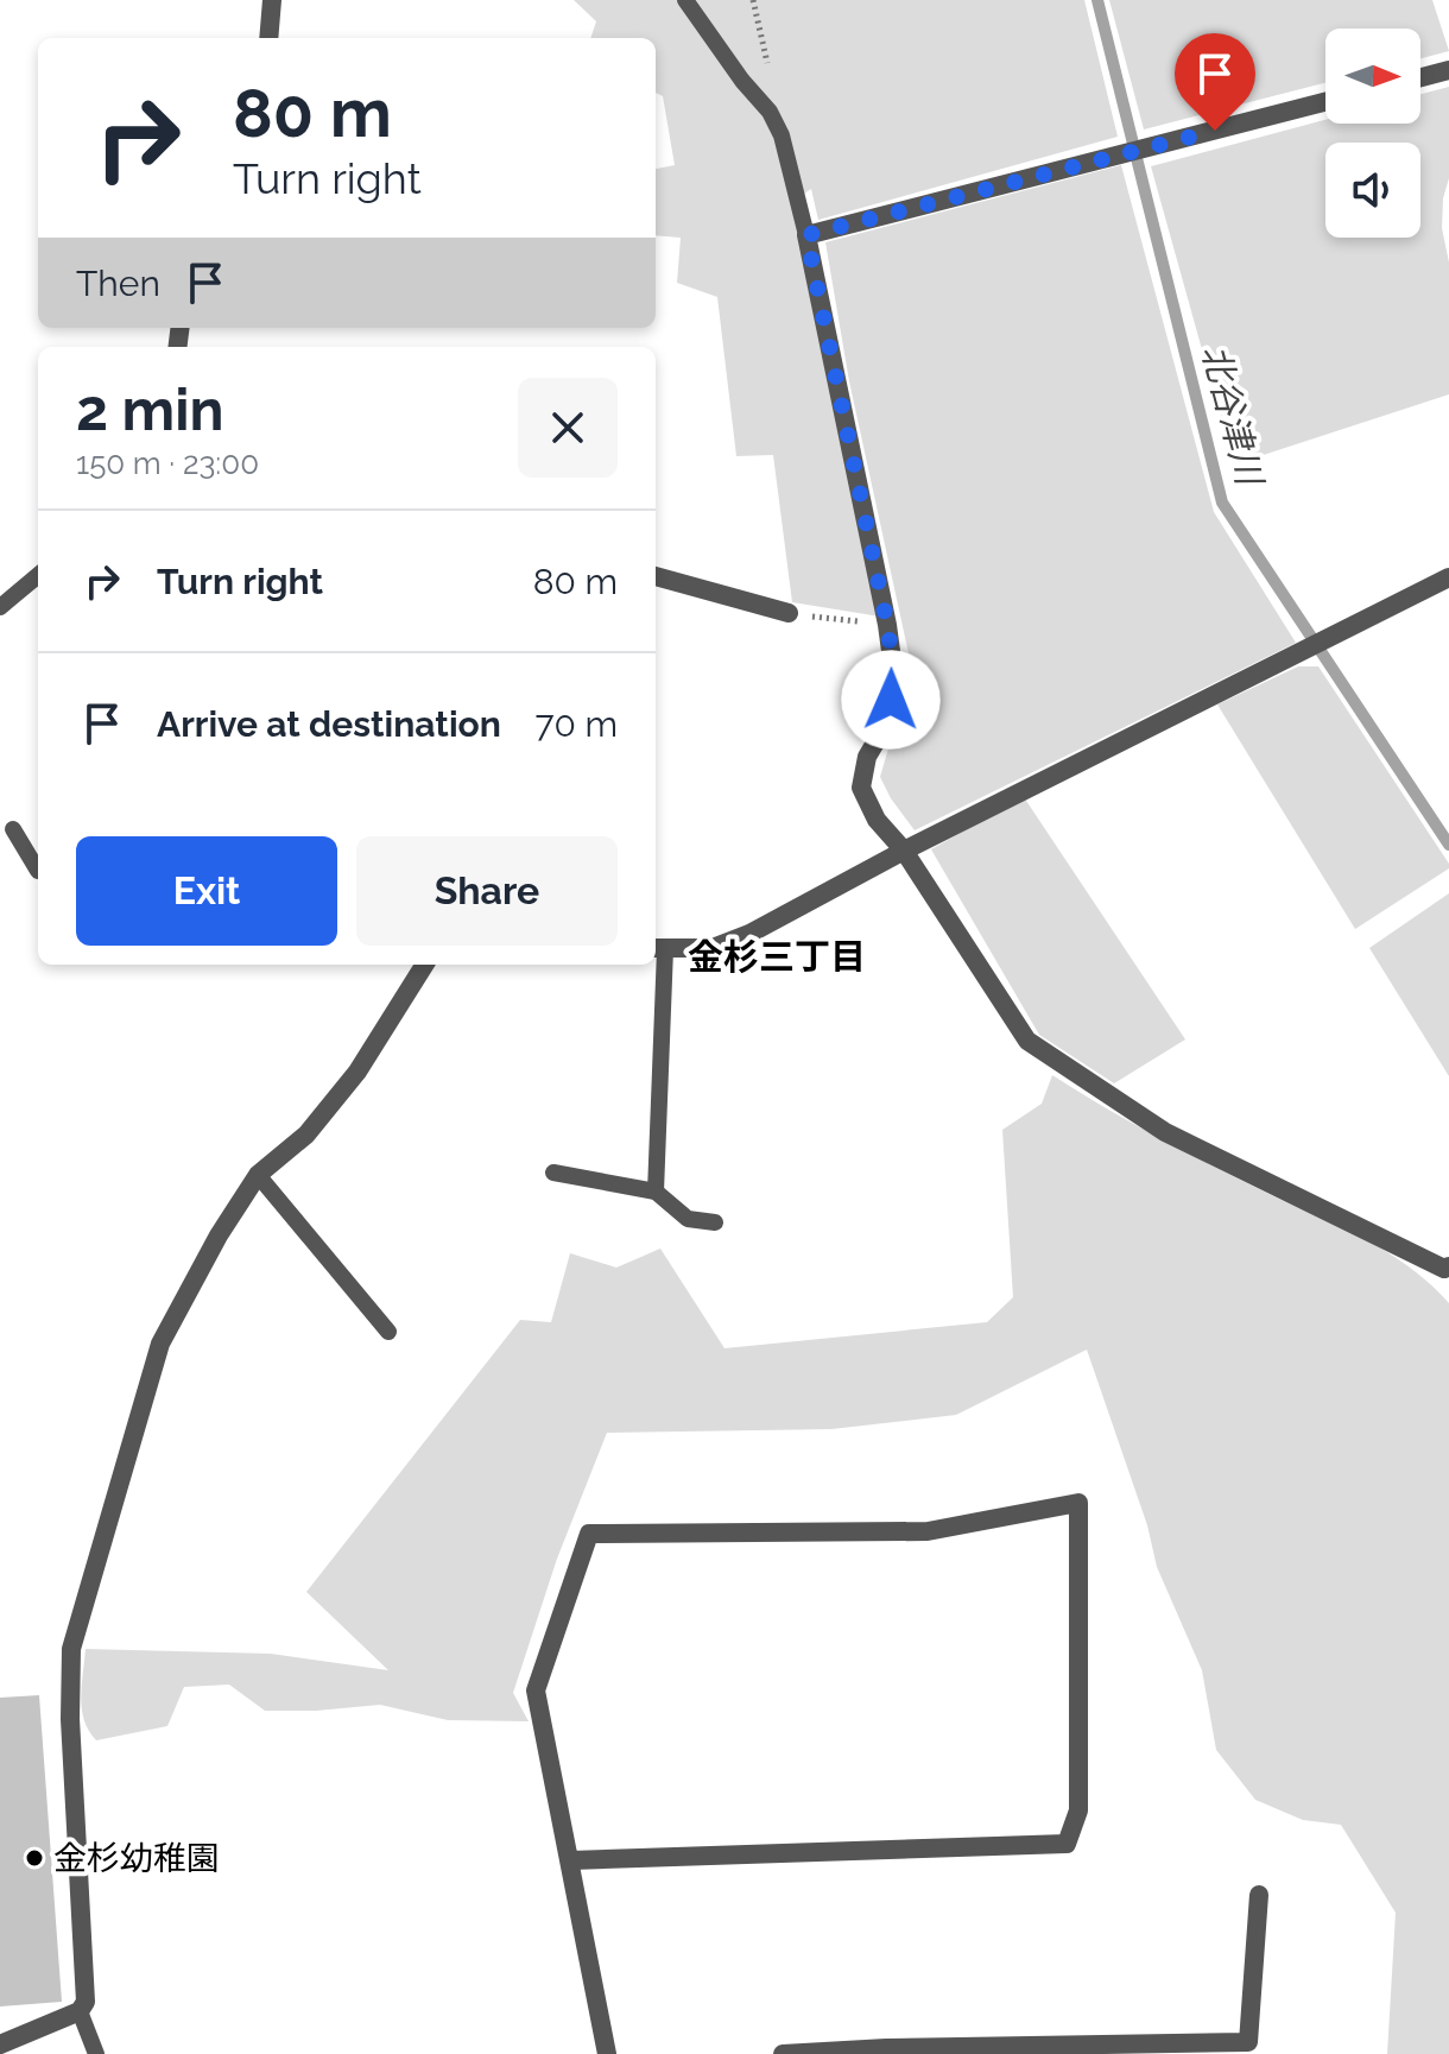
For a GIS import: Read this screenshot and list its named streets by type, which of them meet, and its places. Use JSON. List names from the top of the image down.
{
  "districts": ["金杉三丁目"],
  "water": ["北谷津川"],
  "places": ["金杉幼稚園"],
  "north": "right",
  "page": {
    "turn": ["80 m", "Turn right"],
    "then": "Then",
    "heading": ["2 min", "150 m · 23:00"],
    "list": [
      {
        "name": "Turn right",
        "value": "80 m"
      },
      {
        "name": "Arrive at destination",
        "value": "70 m"
      }
    ],
    "buttons": ["Exit", "Share"]
  }
}
